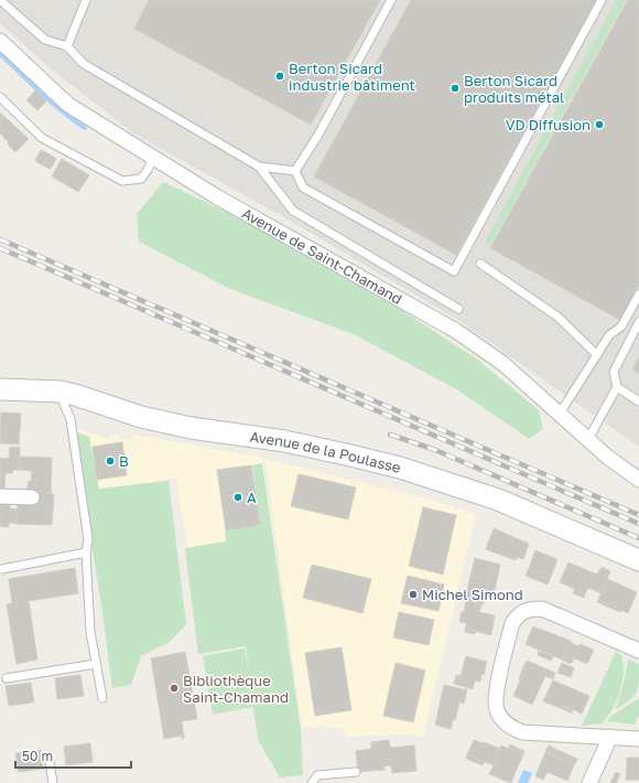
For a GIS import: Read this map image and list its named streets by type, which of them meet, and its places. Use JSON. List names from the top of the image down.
{
  "streets": {
    "street": ["Avenue de Saint-Chamand", "Avenue de la Poulasse"]
  },
  "places": [
    "Berton Sicard industrie bâtiment",
    "Berton Sicard produits métal",
    "VD Diffusion",
    "B",
    "A",
    "Michel Simond",
    "Bibliothèque Saint-Chamand"
  ],
  "scale_bar": "50 m"
}
